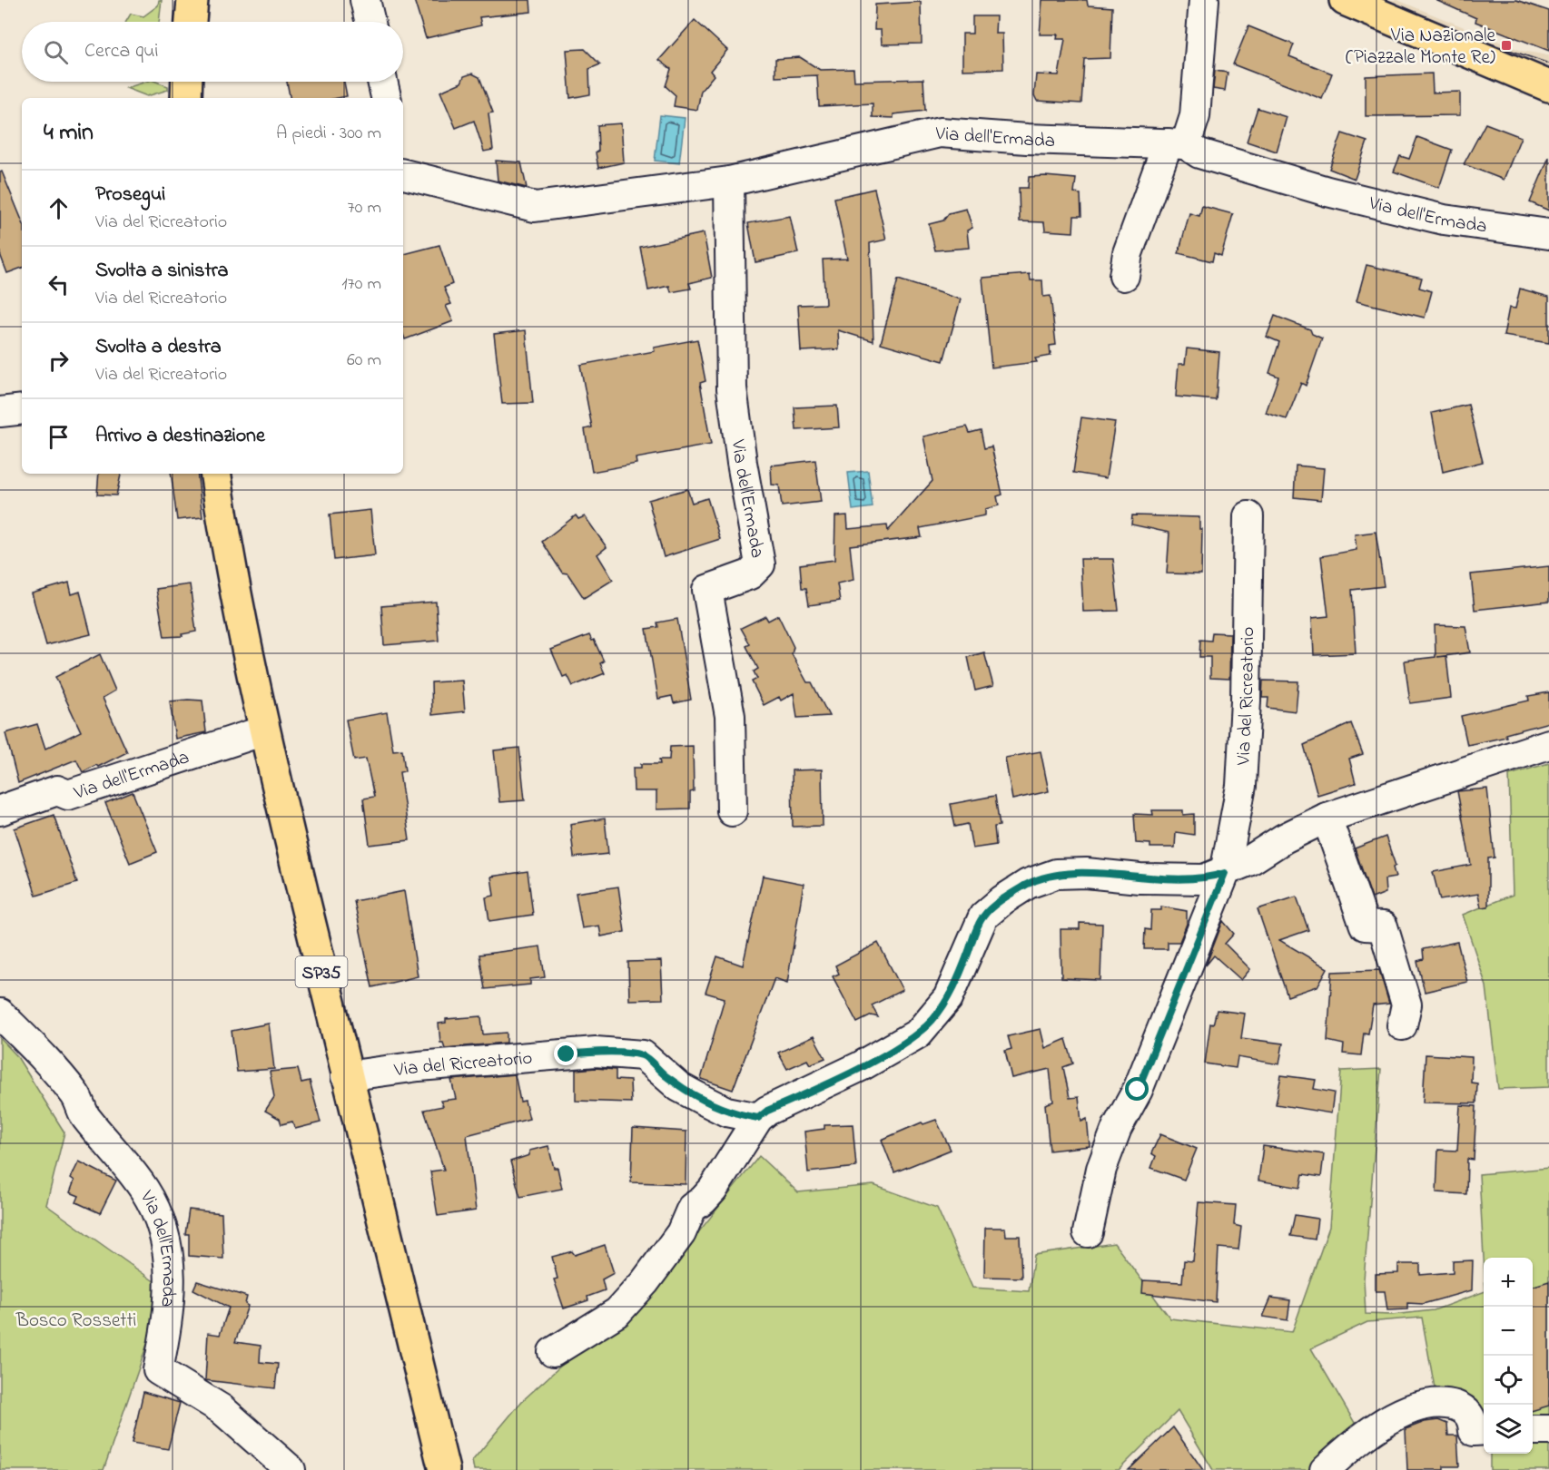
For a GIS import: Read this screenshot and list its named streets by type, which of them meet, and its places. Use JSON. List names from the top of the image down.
{
  "streets": {
    "main road": ["SP35"],
    "street": ["Via dell'Ermada", "Via del Ricreatorio"]
  },
  "crossings": [
    ["Via dell'Ermada", "SP35"],
    ["Via del Ricreatorio", "SP35"]
  ],
  "parks": ["Bosco Rossetti"],
  "places": {
    "transit": ["Via Nazionale (Piazzale Monte Re)"]
  },
  "page": {
    "search": "Cerca qui",
    "heading": ["4 min", "A piedi · 300 m"],
    "list": [
      ["Prosegui", "Via del Ricreatorio", "70 m"],
      ["Svolta a sinistra", "Via del Ricreatorio", "170 m"],
      ["Svolta a destra", "Via del Ricreatorio", "60 m"],
      "Arrivo a destinazione"
    ],
    "map_buttons": ["+", "−"]
  }
}
